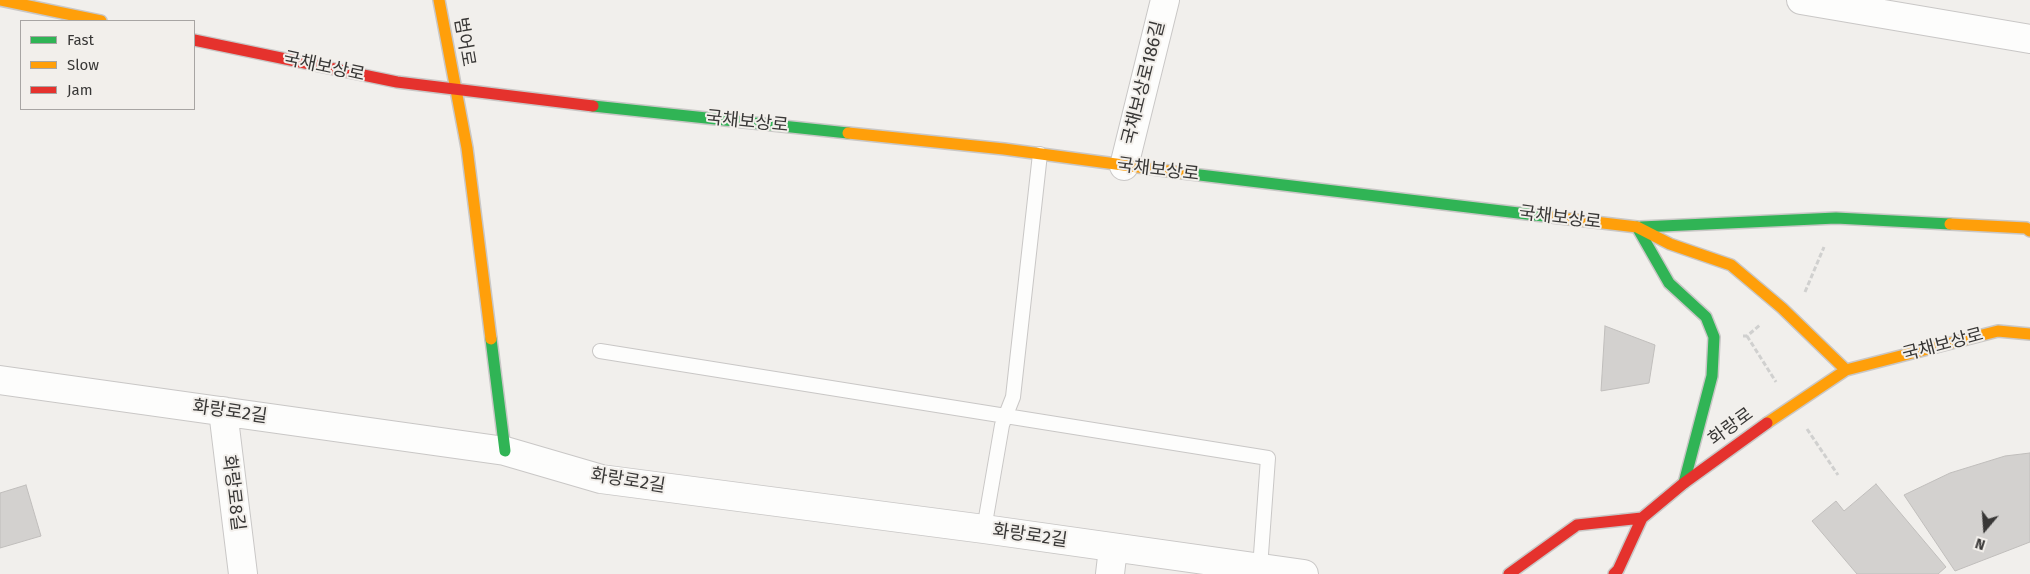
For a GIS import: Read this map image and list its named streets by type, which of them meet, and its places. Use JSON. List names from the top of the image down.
{
  "streets": {
    "main road": ["범어로", "국채보상로", "화랑로"],
    "street": ["국채보상로186길", "화랑로2길", "화랑로8길"]
  },
  "crossings": [
    ["범어로", "국채보상로"],
    ["국채보상로", "국채보상로186길"],
    ["국채보상로", "화랑로"],
    ["화랑로2길", "화랑로8길"]
  ],
  "legend": ["Fast", "Slow", "Jam"],
  "north": "bottom"
}
